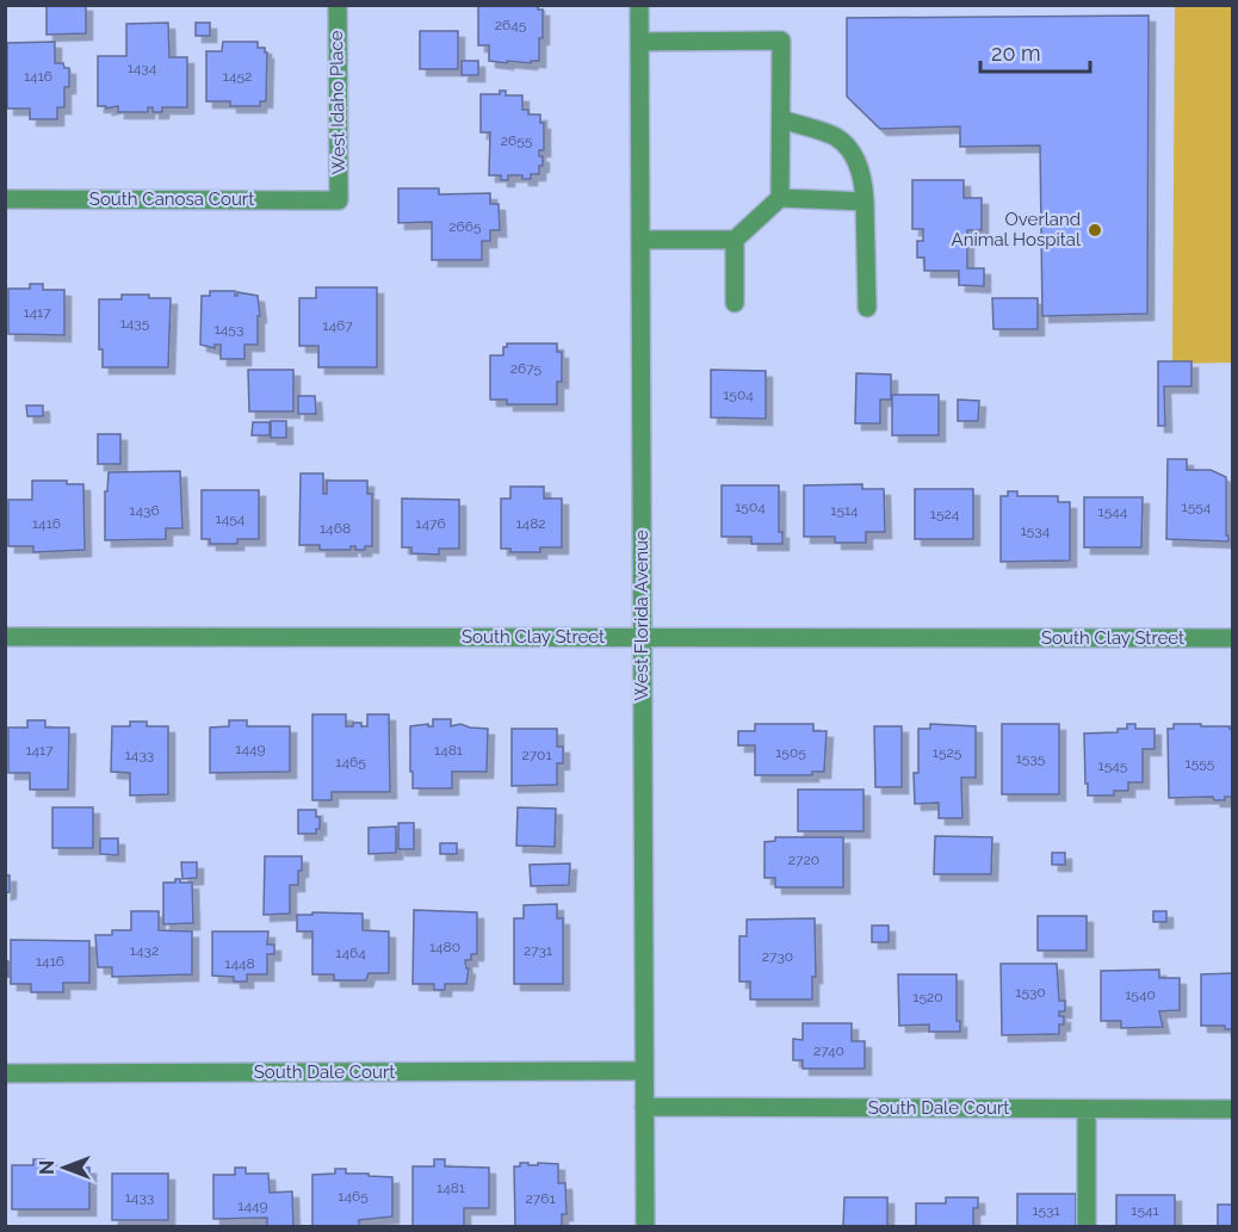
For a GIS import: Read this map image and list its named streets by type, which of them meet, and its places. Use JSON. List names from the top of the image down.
{
  "streets": {
    "street": [
      "West Idaho Place",
      "South Canosa Court",
      "West Florida Avenue",
      "South Clay Street",
      "South Dale Court"
    ]
  },
  "crossings": [
    ["West Idaho Place", "South Canosa Court"],
    ["West Florida Avenue", "South Clay Street"],
    ["West Florida Avenue", "South Dale Court"]
  ],
  "places": ["Overland Animal Hospital"],
  "house_numbers": [
    "2645",
    "1434",
    "1416",
    "1452",
    "2655",
    "2665",
    "1417",
    "1435",
    "1467",
    "1453",
    "2675",
    "1504",
    "1504",
    "1554",
    "1436",
    "1514",
    "1544",
    "1524",
    "1454",
    "1416",
    "1476",
    "1482",
    "1468",
    "1534",
    "1449",
    "1417",
    "1481",
    "1505",
    "1525",
    "1433",
    "2701",
    "1535",
    "1465",
    "1555",
    "1545",
    "2720",
    "1480",
    "1432",
    "2731",
    "1464",
    "2730",
    "1416",
    "1448",
    "1530",
    "1540",
    "1520",
    "2740",
    "1481",
    "1465",
    "1433",
    "2761",
    "1449",
    "1531",
    "1541"
  ],
  "scale_bar": "20 m",
  "north": "left"
}
